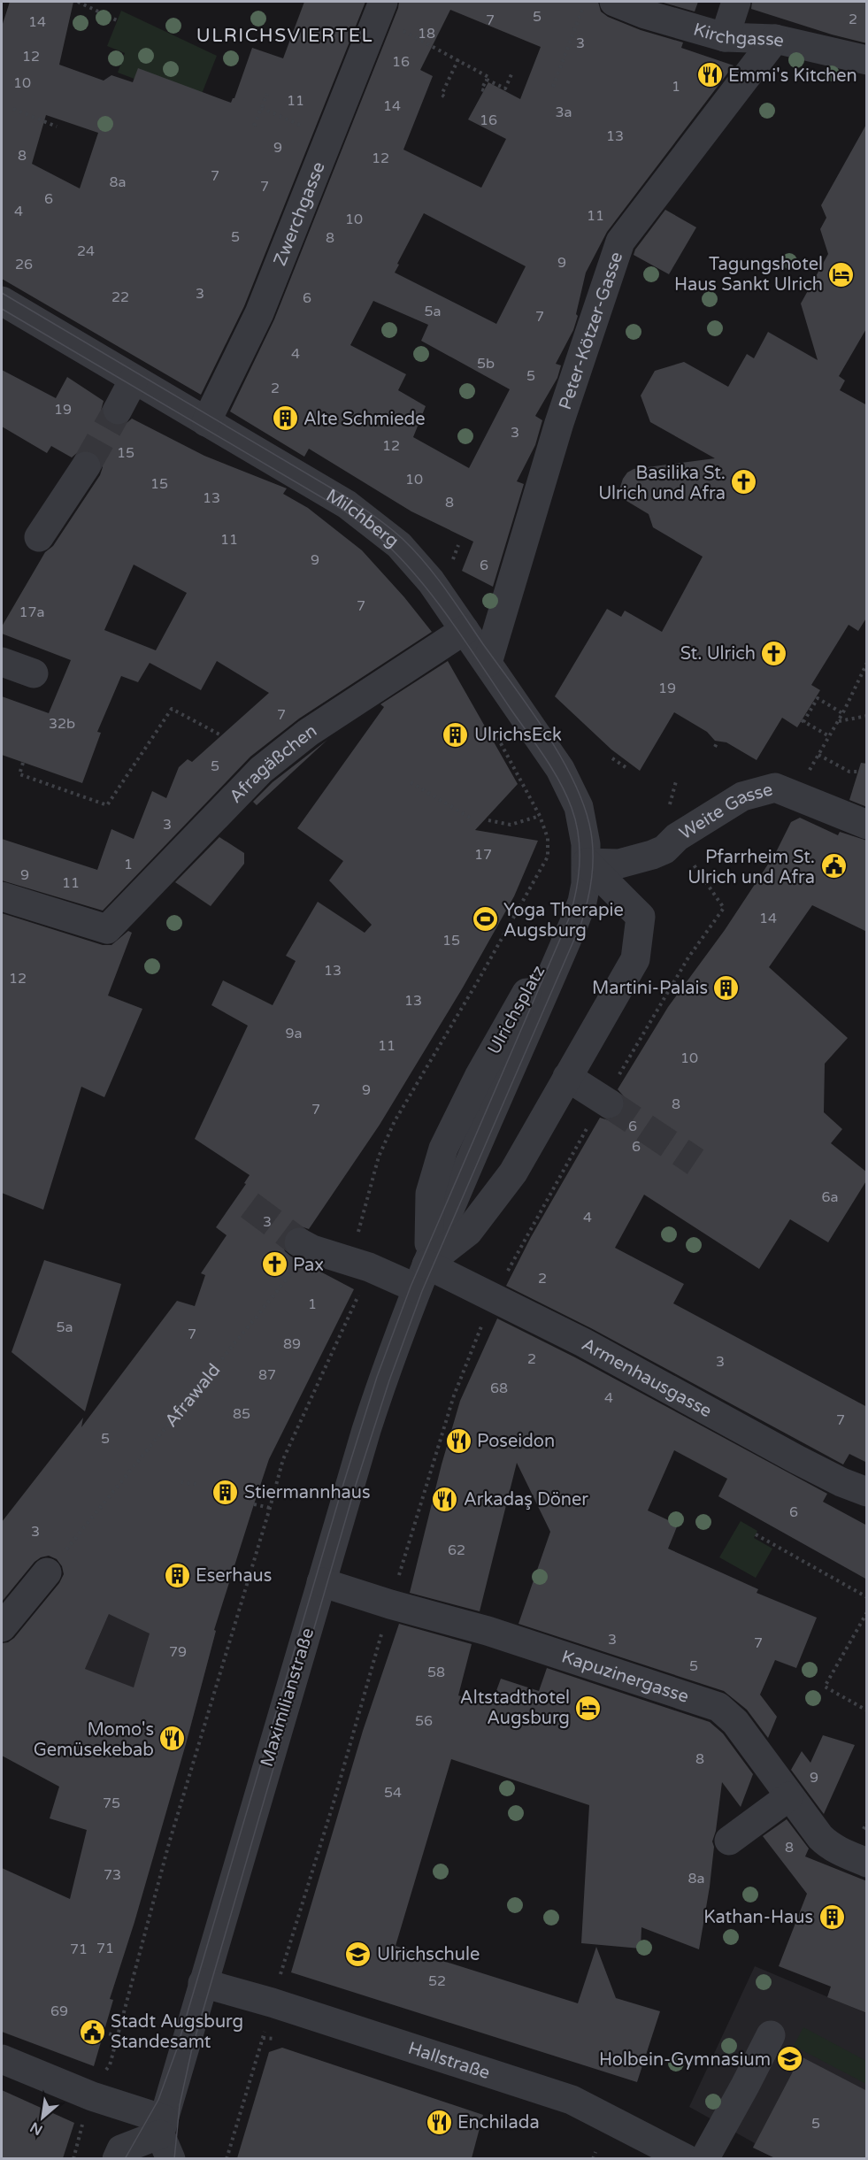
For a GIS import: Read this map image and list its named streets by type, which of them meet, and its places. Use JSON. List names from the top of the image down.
{
  "streets": {
    "street": [
      "Kirchgasse",
      "Zwerchgasse",
      "Peter-Kötzer-Gasse",
      "Milchberg",
      "Afragäßchen",
      "Weite Gasse",
      "Ulrichsplatz",
      "Armenhausgasse",
      "Kapuzinergasse",
      "Maximilianstraße",
      "Hallstraße"
    ],
    "path": ["Afrawald"]
  },
  "crossings": [
    ["Kirchgasse", "Peter-Kötzer-Gasse"],
    ["Zwerchgasse", "Milchberg"],
    ["Peter-Kötzer-Gasse", "Milchberg"],
    ["Milchberg", "Afragäßchen"],
    ["Milchberg", "Weite Gasse"],
    ["Milchberg", "Ulrichsplatz"],
    ["Weite Gasse", "Ulrichsplatz"],
    ["Ulrichsplatz", "Armenhausgasse"],
    ["Ulrichsplatz", "Maximilianstraße"],
    ["Armenhausgasse", "Maximilianstraße"],
    ["Kapuzinergasse", "Maximilianstraße"],
    ["Maximilianstraße", "Hallstraße"]
  ],
  "districts": ["ULRICHSVIERTEL"],
  "places": {
    "restaurant": [
      "Emmi's Kitchen",
      "Poseidon",
      "Arkadaş Döner",
      "Momo's Gemüsekebab",
      "Enchilada"
    ],
    "hotel": ["Tagungshotel Haus Sankt Ulrich", "Altstadthotel Augsburg"],
    "building": [
      "Alte Schmiede",
      "UlrichsEck",
      "Martini-Palais",
      "Stiermannhaus",
      "Eserhaus",
      "Kathan-Haus"
    ],
    "church": ["Basilika St. Ulrich und Afra", "St. Ulrich", "Pax"],
    "public building": ["Pfarrheim St. Ulrich und Afra", "Stadt Augsburg Standesamt"],
    "sports": ["Yoga Therapie Augsburg"],
    "school or university": ["Ulrichschule", "Holbein-Gymnasium"]
  },
  "house_numbers": [
    "5",
    "2",
    "7",
    "14",
    "18",
    "3",
    "12",
    "16",
    "10",
    "1",
    "11",
    "14",
    "3a",
    "16",
    "13",
    "9",
    "8",
    "12",
    "7",
    "8a",
    "7",
    "6",
    "4",
    "11",
    "10",
    "5",
    "8",
    "24",
    "9",
    "26",
    "3",
    "22",
    "6",
    "5a",
    "7",
    "4",
    "5b",
    "5",
    "2",
    "19",
    "3",
    "12",
    "15",
    "10",
    "15",
    "13",
    "8",
    "11",
    "9",
    "6",
    "7",
    "17a",
    "19",
    "7",
    "32b",
    "5",
    "3",
    "17",
    "1",
    "9",
    "11",
    "14",
    "15",
    "13",
    "12",
    "13",
    "9a",
    "11",
    "10",
    "9",
    "8",
    "7",
    "6",
    "6",
    "6a",
    "4",
    "3",
    "2",
    "1",
    "5a",
    "7",
    "89",
    "2",
    "3",
    "87",
    "68",
    "4",
    "85",
    "7",
    "5",
    "6",
    "3",
    "62",
    "3",
    "7",
    "79",
    "5",
    "58",
    "56",
    "8",
    "9",
    "54",
    "75",
    "8",
    "73",
    "8a",
    "71",
    "71",
    "52",
    "69",
    "5"
  ],
  "north": "bottom left"
}
